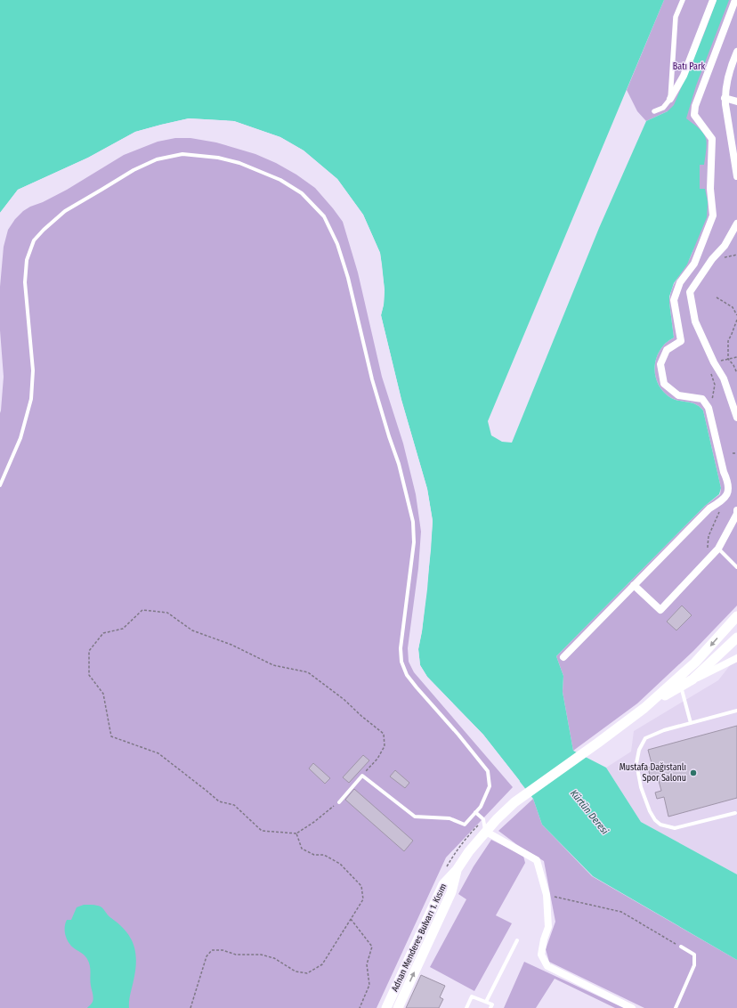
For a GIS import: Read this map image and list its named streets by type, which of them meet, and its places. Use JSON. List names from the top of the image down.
{
  "streets": {
    "main road": ["Adnan Menderes Bulvarı 1. Kısım"]
  },
  "water": ["Kürtün Deresi"],
  "parks": ["Batı Park"],
  "places": ["Mustafa Dağıstanlı Spor Salonu"]
}
